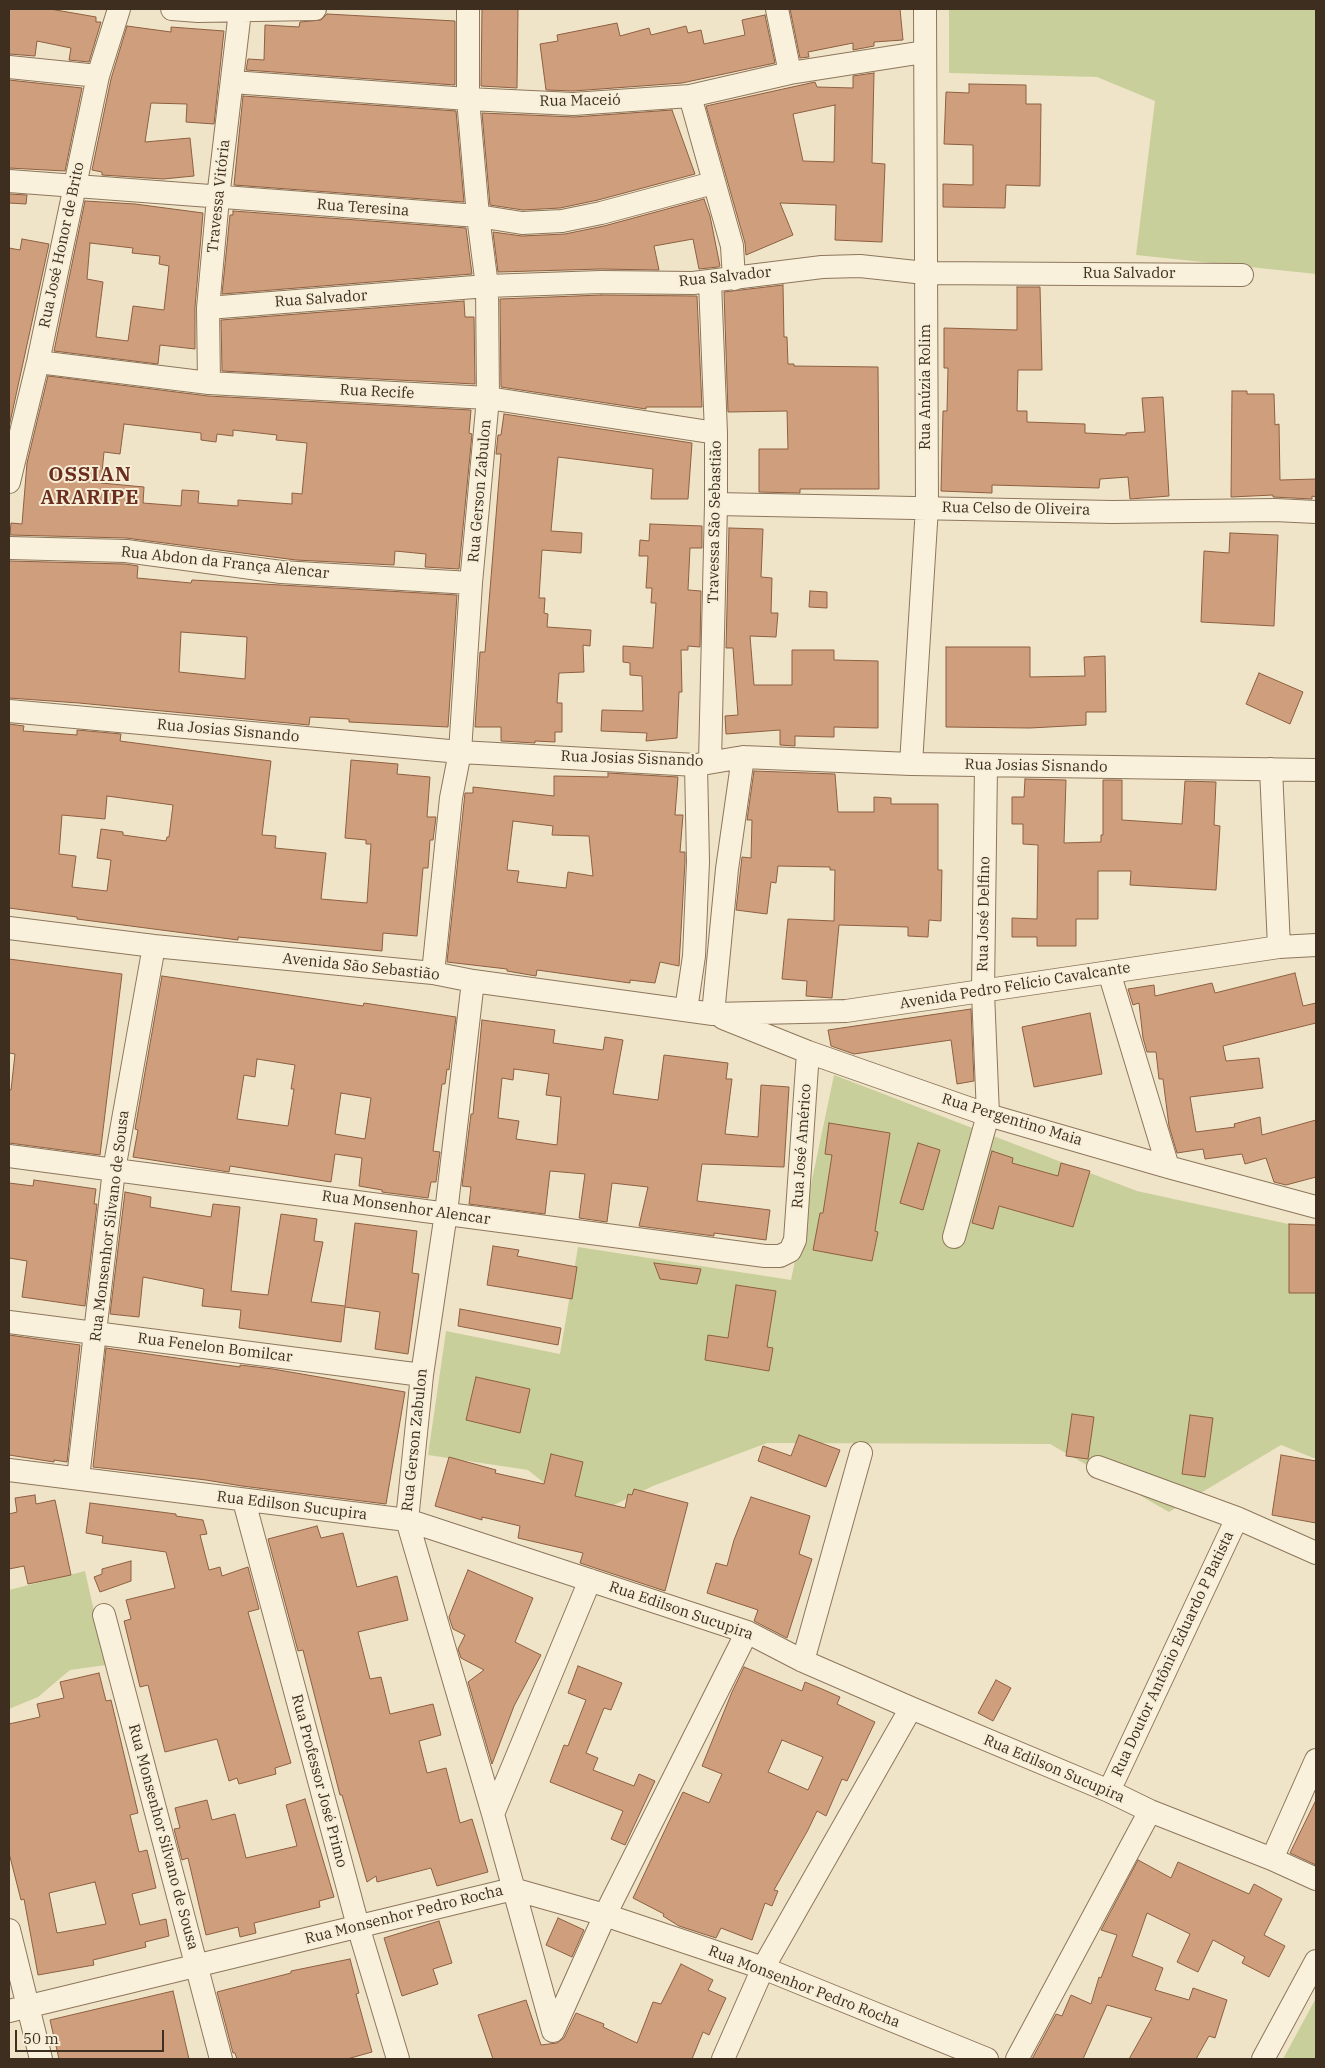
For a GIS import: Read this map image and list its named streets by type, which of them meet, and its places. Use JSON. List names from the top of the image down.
{
  "streets": {
    "street": [
      "Rua Maceió",
      "Travessa Vitória",
      "Rua Teresina",
      "Rua José Honor de Brito",
      "Rua Salvador",
      "Rua Anúzia Rolim",
      "Rua Recife",
      "Rua Gerson Zabulon",
      "Rua Celso de Oliveira",
      "Travessa São Sebastião",
      "Rua Abdon da França Alencar",
      "Rua Josias Sisnando",
      "Rua José Delfino",
      "Avenida São Sebastião",
      "Avenida Pedro Felício Cavalcante",
      "Rua Pergentino Maia",
      "Rua José Américo",
      "Rua Monsenhor Alencar",
      "Rua Monsenhor Silvano de Sousa",
      "Rua Fenelon Bomilcar",
      "Rua Edilson Sucupira",
      "Rua Doutor Antônio Eduardo P Batista",
      "Rua Professor José Primo",
      "Rua Monsenhor Pedro Rocha"
    ]
  },
  "crossings": [
    ["Rua Maceió", "Travessa Vitória"],
    ["Rua Maceió", "Rua Anúzia Rolim"],
    ["Rua Maceió", "Rua Gerson Zabulon"],
    ["Travessa Vitória", "Rua Teresina"],
    ["Travessa Vitória", "Rua Salvador"],
    ["Travessa Vitória", "Rua Recife"],
    ["Rua Teresina", "Rua José Honor de Brito"],
    ["Rua Teresina", "Rua Gerson Zabulon"],
    ["Rua José Honor de Brito", "Rua Recife"],
    ["Rua Salvador", "Rua Anúzia Rolim"],
    ["Rua Salvador", "Rua Gerson Zabulon"],
    ["Rua Salvador", "Travessa São Sebastião"],
    ["Rua Anúzia Rolim", "Rua Celso de Oliveira"],
    ["Rua Anúzia Rolim", "Rua Josias Sisnando"],
    ["Rua Recife", "Rua Gerson Zabulon"],
    ["Rua Recife", "Travessa São Sebastião"],
    ["Rua Gerson Zabulon", "Rua Abdon da França Alencar"],
    ["Rua Gerson Zabulon", "Rua Josias Sisnando"],
    ["Rua Gerson Zabulon", "Avenida São Sebastião"],
    ["Rua Gerson Zabulon", "Rua Monsenhor Alencar"],
    ["Rua Gerson Zabulon", "Rua Fenelon Bomilcar"],
    ["Rua Gerson Zabulon", "Rua Edilson Sucupira"],
    ["Rua Gerson Zabulon", "Rua Monsenhor Pedro Rocha"],
    ["Rua Celso de Oliveira", "Travessa São Sebastião"],
    ["Travessa São Sebastião", "Rua Josias Sisnando"],
    ["Travessa São Sebastião", "Avenida São Sebastião"],
    ["Rua Josias Sisnando", "Rua José Delfino"],
    ["Rua José Delfino", "Avenida Pedro Felício Cavalcante"],
    ["Rua José Delfino", "Rua Pergentino Maia"],
    ["Avenida São Sebastião", "Avenida Pedro Felício Cavalcante"],
    ["Avenida São Sebastião", "Rua Pergentino Maia"],
    ["Avenida São Sebastião", "Rua Monsenhor Silvano de Sousa"],
    ["Avenida Pedro Felício Cavalcante", "Rua Pergentino Maia"],
    ["Rua Pergentino Maia", "Rua José Américo"],
    ["Rua José Américo", "Rua Monsenhor Alencar"],
    ["Rua Monsenhor Alencar", "Rua Monsenhor Silvano de Sousa"],
    ["Rua Monsenhor Silvano de Sousa", "Rua Fenelon Bomilcar"],
    ["Rua Monsenhor Silvano de Sousa", "Rua Edilson Sucupira"],
    ["Rua Monsenhor Silvano de Sousa", "Rua Monsenhor Pedro Rocha"],
    ["Rua Edilson Sucupira", "Rua Doutor Antônio Eduardo P Batista"],
    ["Rua Edilson Sucupira", "Rua Professor José Primo"],
    ["Rua Professor José Primo", "Rua Monsenhor Pedro Rocha"]
  ],
  "districts": ["OSSIAN ARARIPE"],
  "scale_bar": "50 m"
}
